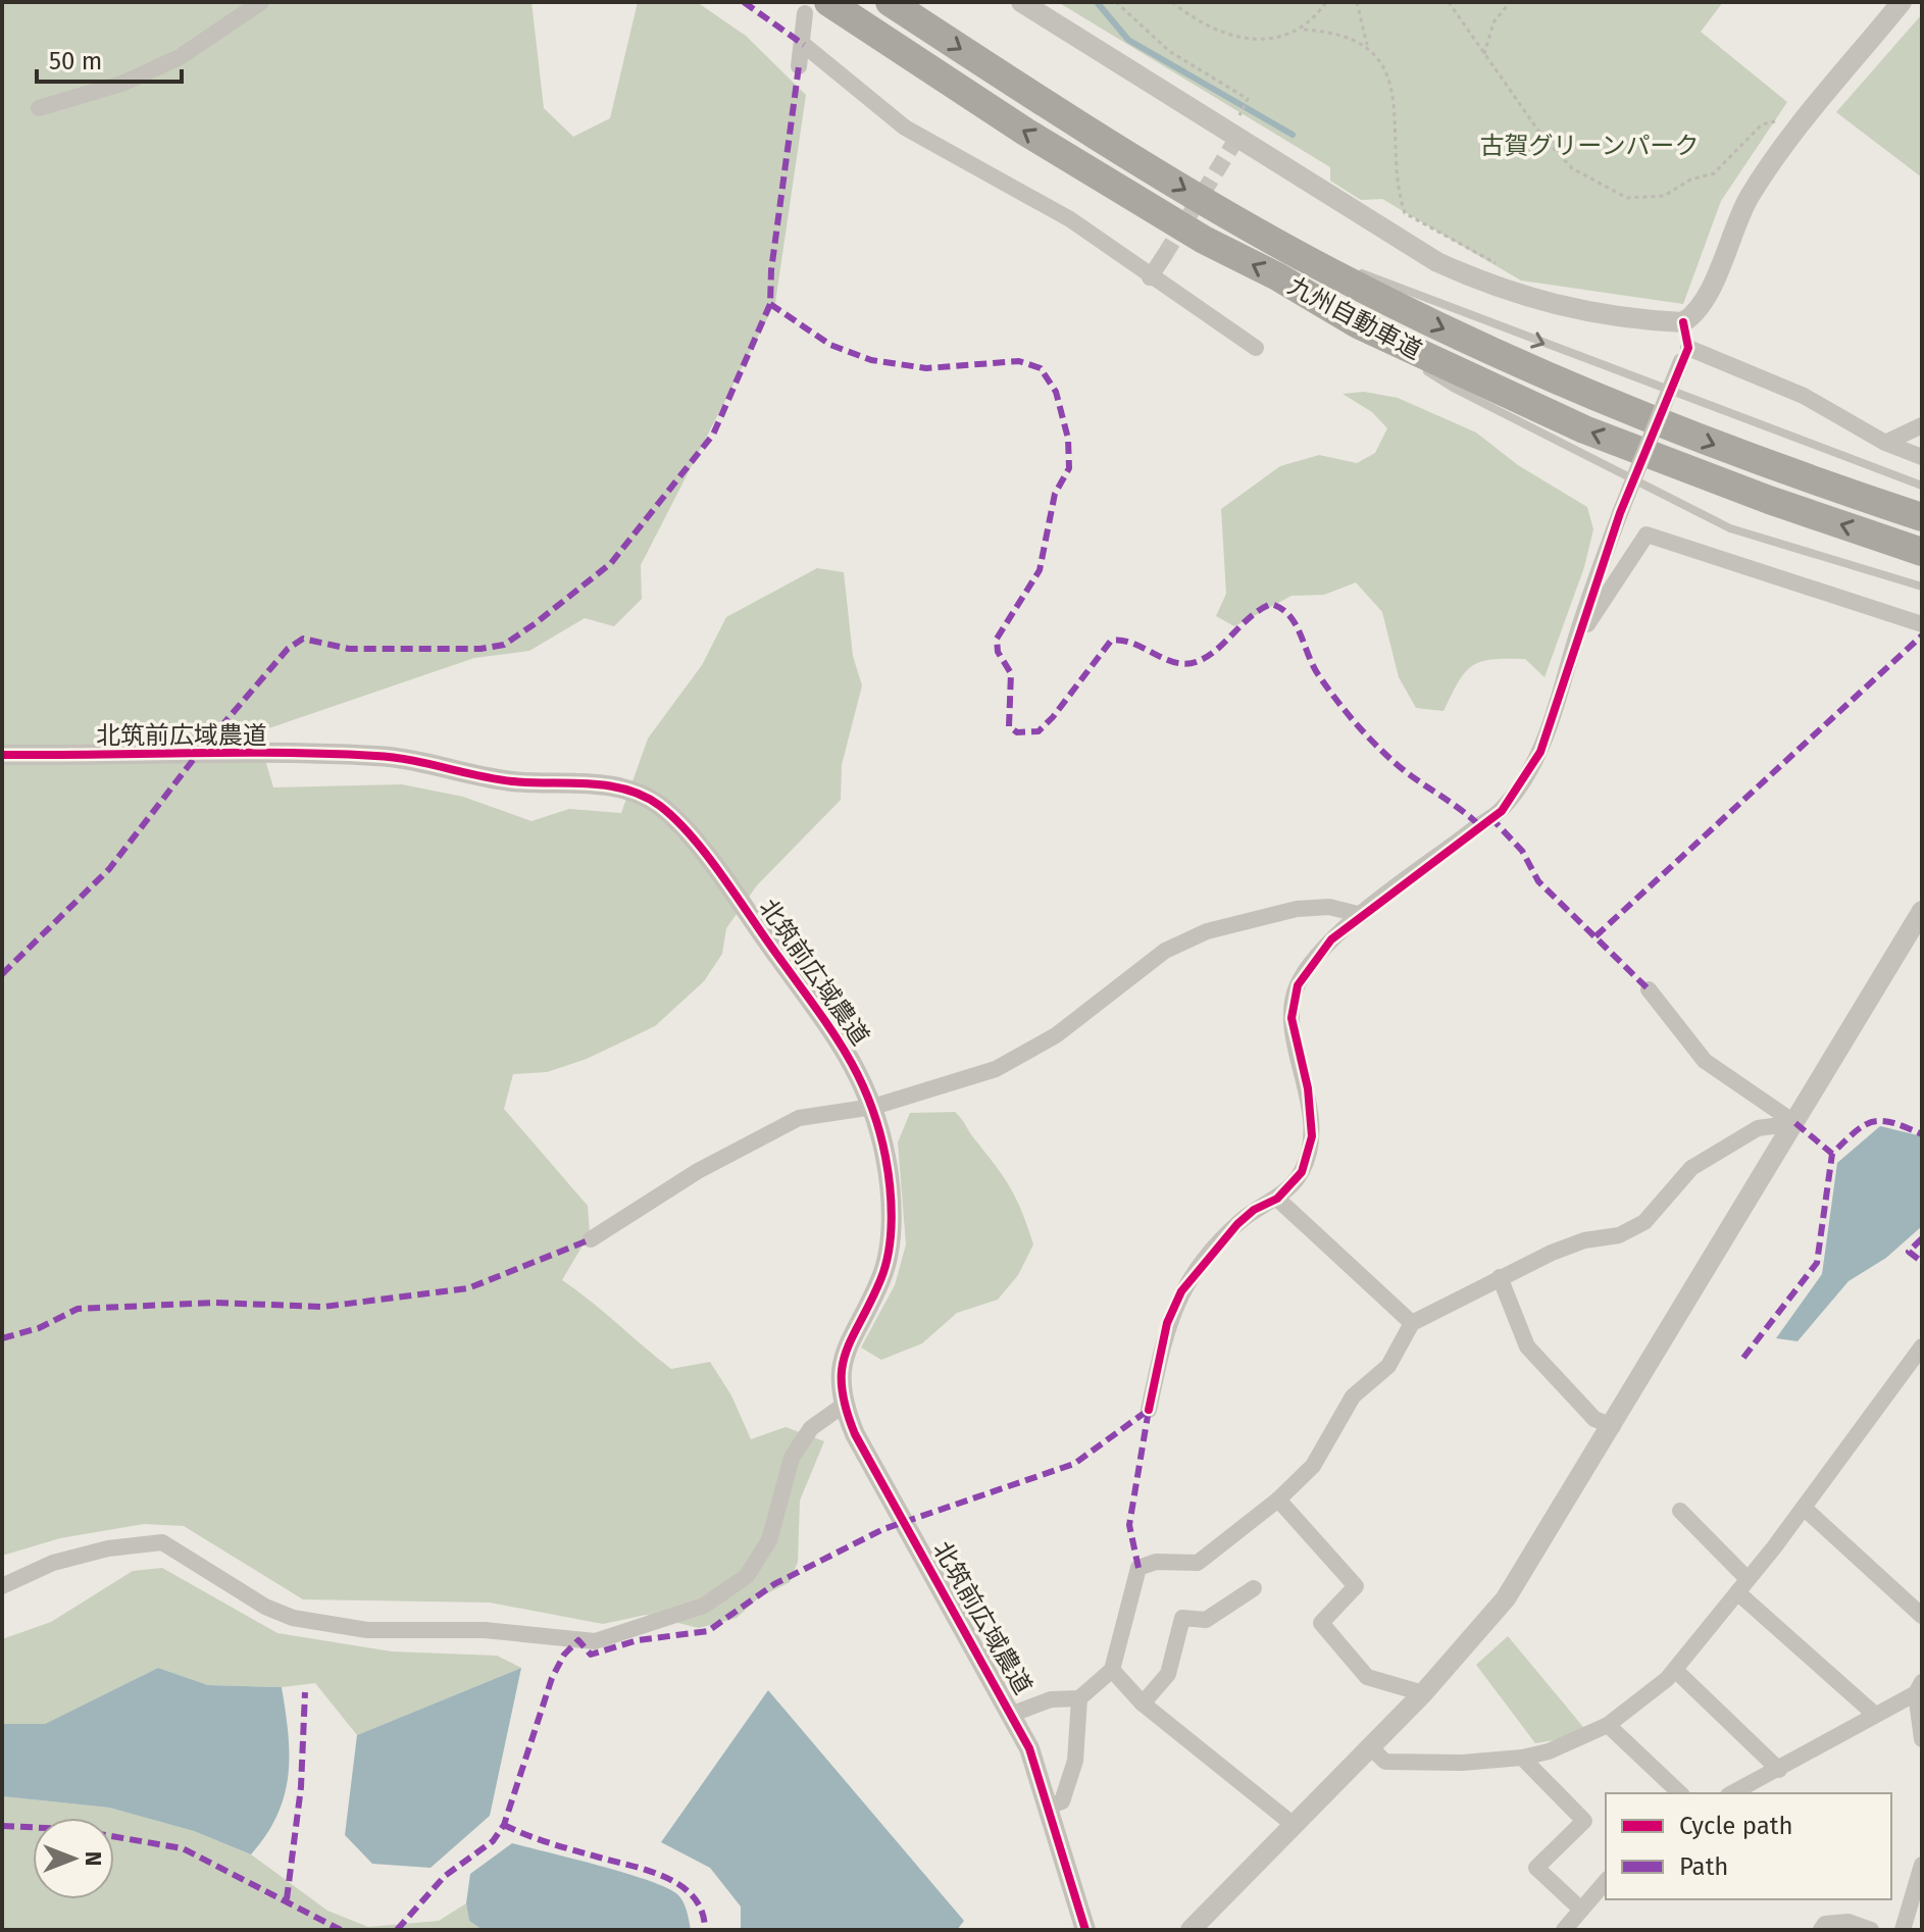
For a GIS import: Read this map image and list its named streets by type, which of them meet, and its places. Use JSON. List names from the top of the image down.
{
  "streets": {
    "highway": ["九州自動車道"],
    "street": ["北筑前広域農道"]
  },
  "parks": ["古賀グリーンパーク"],
  "legend": ["Cycle path", "Path"],
  "scale_bar": "50 m",
  "north": "right"
}
